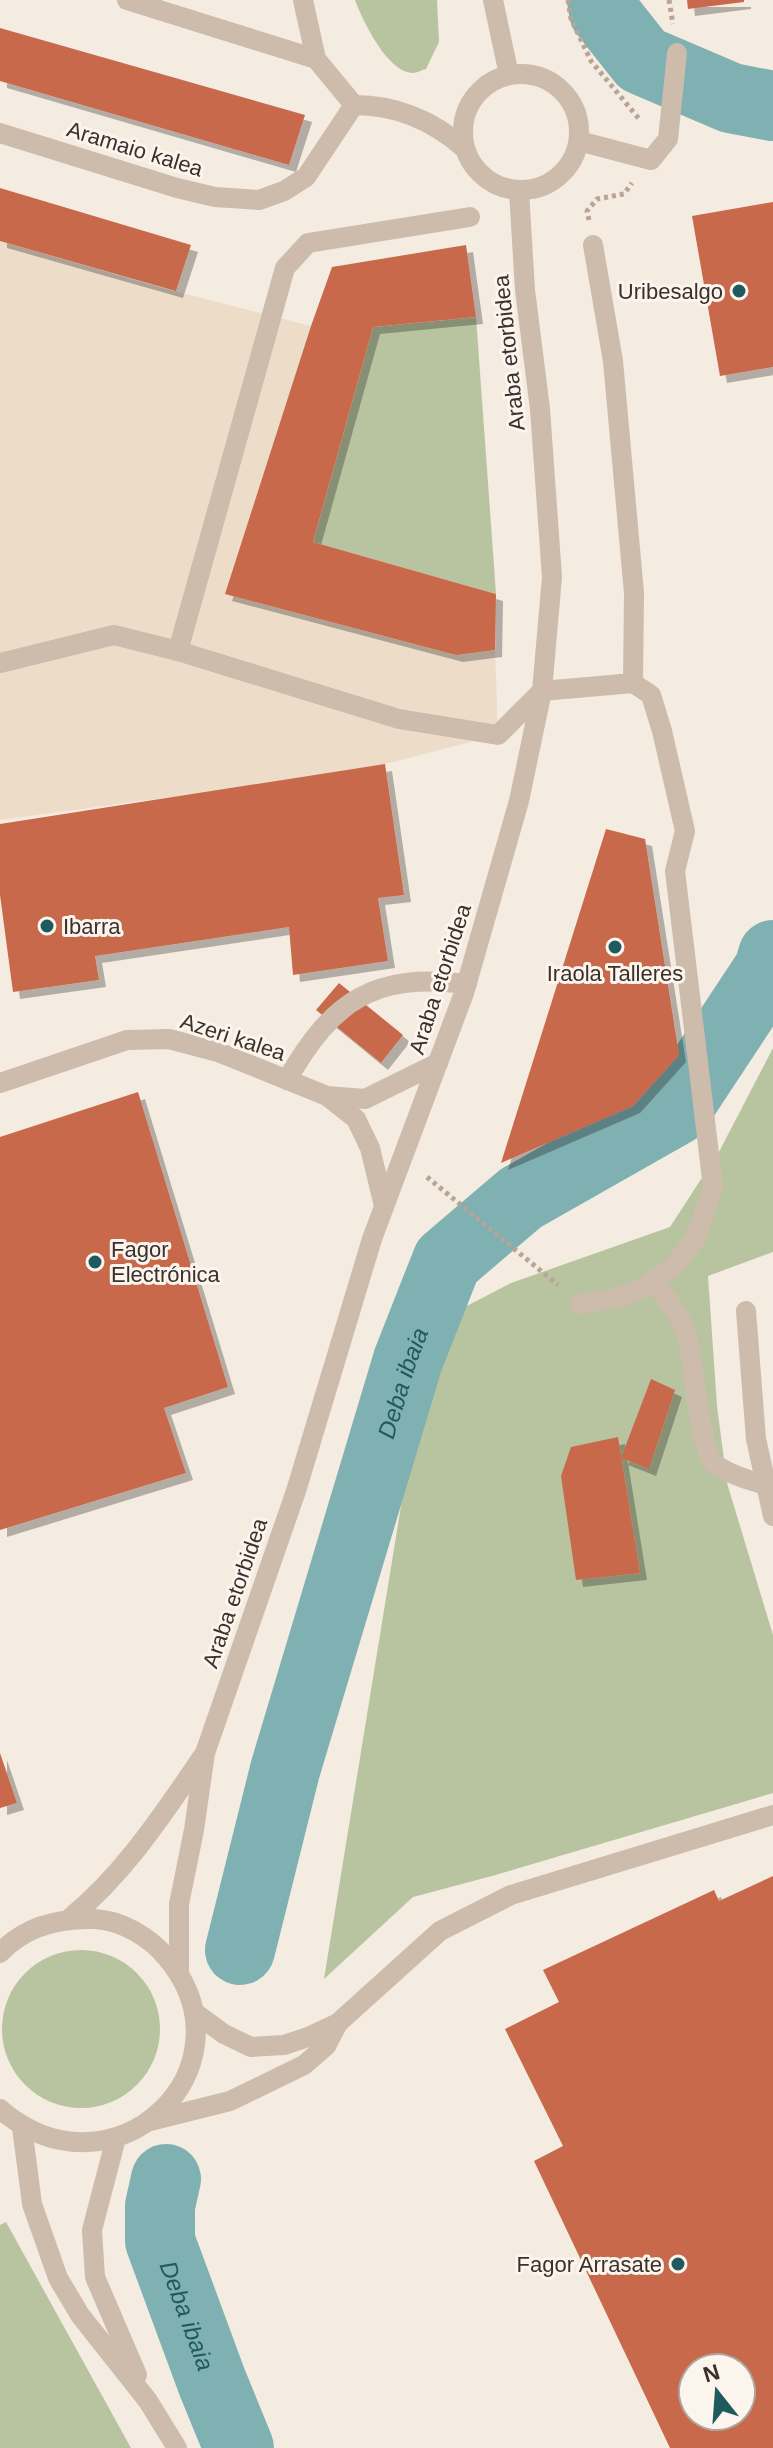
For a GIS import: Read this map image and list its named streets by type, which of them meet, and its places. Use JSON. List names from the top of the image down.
{
  "streets": {
    "street": ["Aramaio kalea", "Araba etorbidea", "Azeri kalea"]
  },
  "crossings": [
    ["Araba etorbidea", "Azeri kalea"]
  ],
  "water": ["Deba ibaia"],
  "places": [
    "Uribesalgo",
    "Ibarra",
    "Iraola Talleres",
    "Fagor Electrónica",
    "Fagor Arrasate"
  ],
  "north": "top"
}
